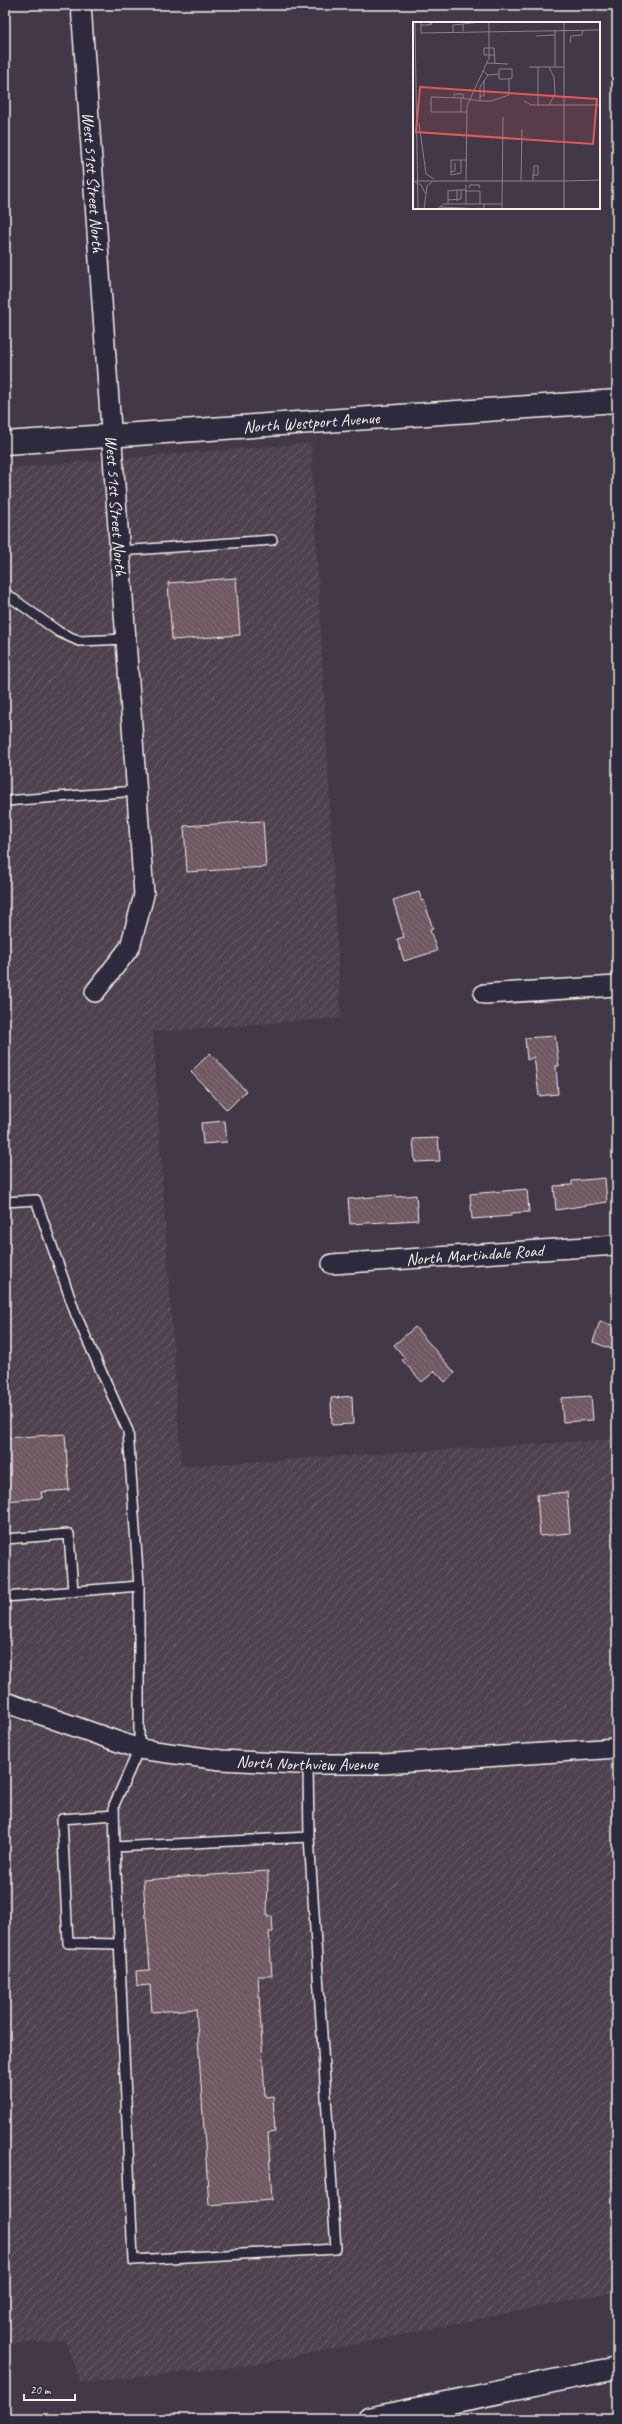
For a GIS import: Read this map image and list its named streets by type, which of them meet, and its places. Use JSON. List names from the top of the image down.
{
  "streets": {
    "main road": ["North Westport Avenue"],
    "street": ["West 51st Street North", "North Martindale Road", "North Northview Avenue"]
  },
  "crossings": [
    ["West 51st Street North", "North Westport Avenue"]
  ],
  "scale_bar": "20 m"
}
